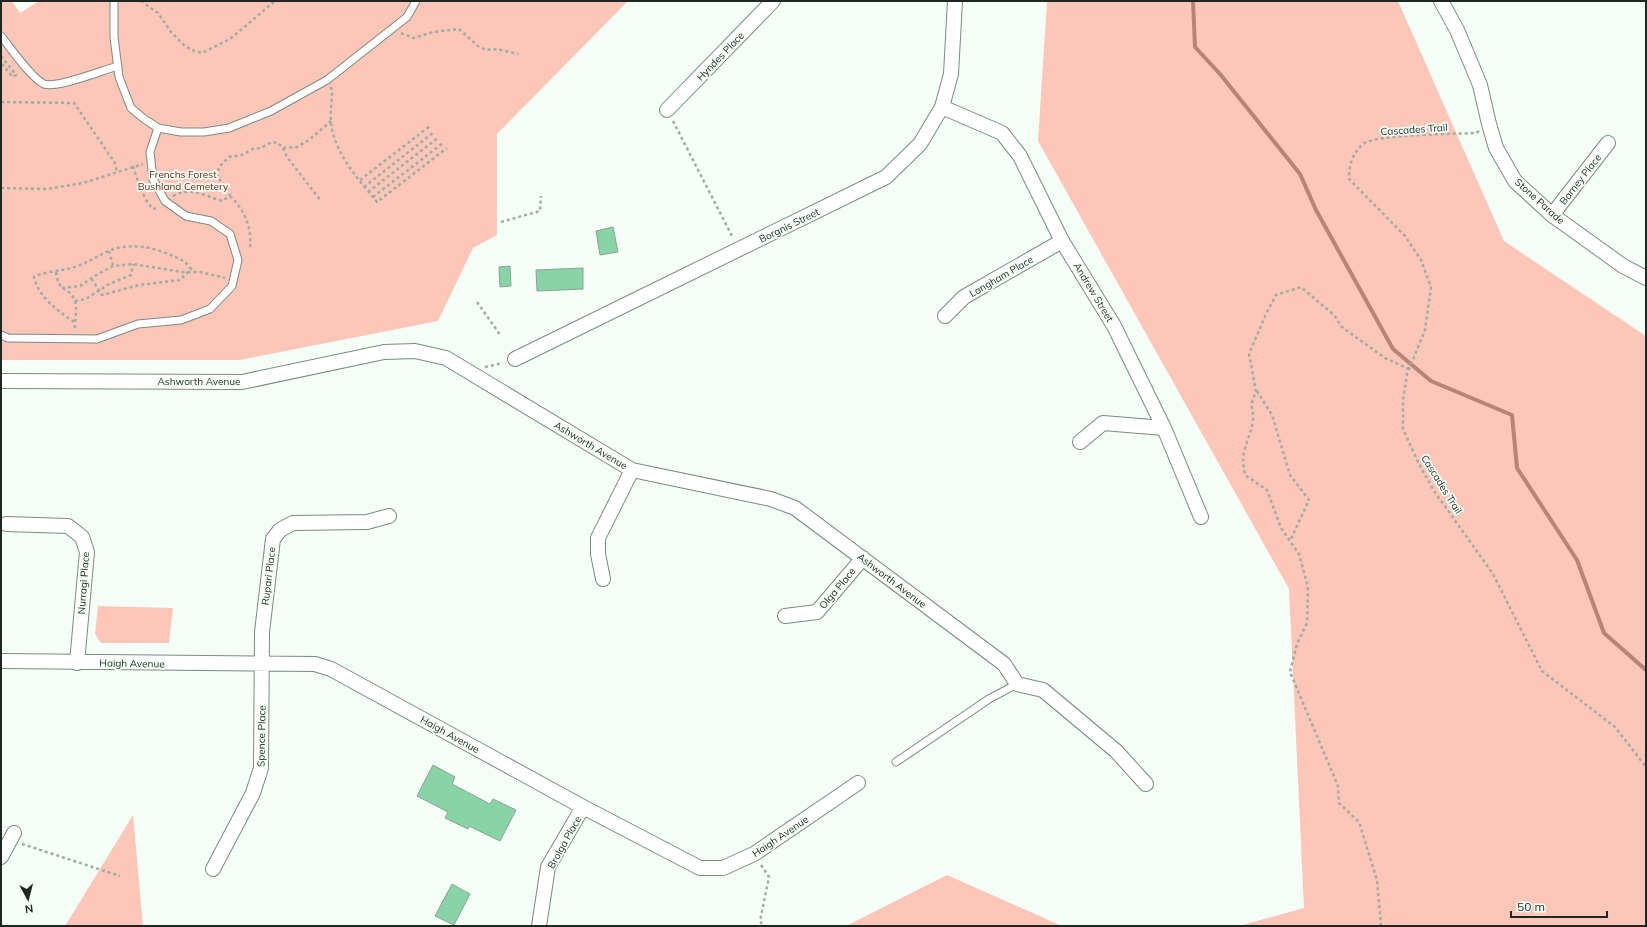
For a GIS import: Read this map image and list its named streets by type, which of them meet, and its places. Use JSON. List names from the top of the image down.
{
  "streets": {
    "street": [
      "Hyndes Place",
      "Barney Place",
      "Stone Parade",
      "Borgnis Street",
      "Langham Place",
      "Andrew Street",
      "Ashworth Avenue",
      "Rupari Place",
      "Nurragi Place",
      "Olga Place",
      "Haigh Avenue",
      "Spence Place",
      "Brolga Place"
    ],
    "path": ["Cascades Trail"]
  },
  "crossings": [
    ["Cascades Trail", "Stone Parade"],
    ["Barney Place", "Stone Parade"],
    ["Borgnis Street", "Andrew Street"],
    ["Langham Place", "Andrew Street"],
    ["Ashworth Avenue", "Olga Place"],
    ["Rupari Place", "Haigh Avenue"],
    ["Rupari Place", "Spence Place"],
    ["Nurragi Place", "Haigh Avenue"],
    ["Haigh Avenue", "Spence Place"],
    ["Haigh Avenue", "Brolga Place"]
  ],
  "parks": ["Frenchs Forest Bushland Cemetery"],
  "scale_bar": "50 m",
  "north": "bottom"
}
